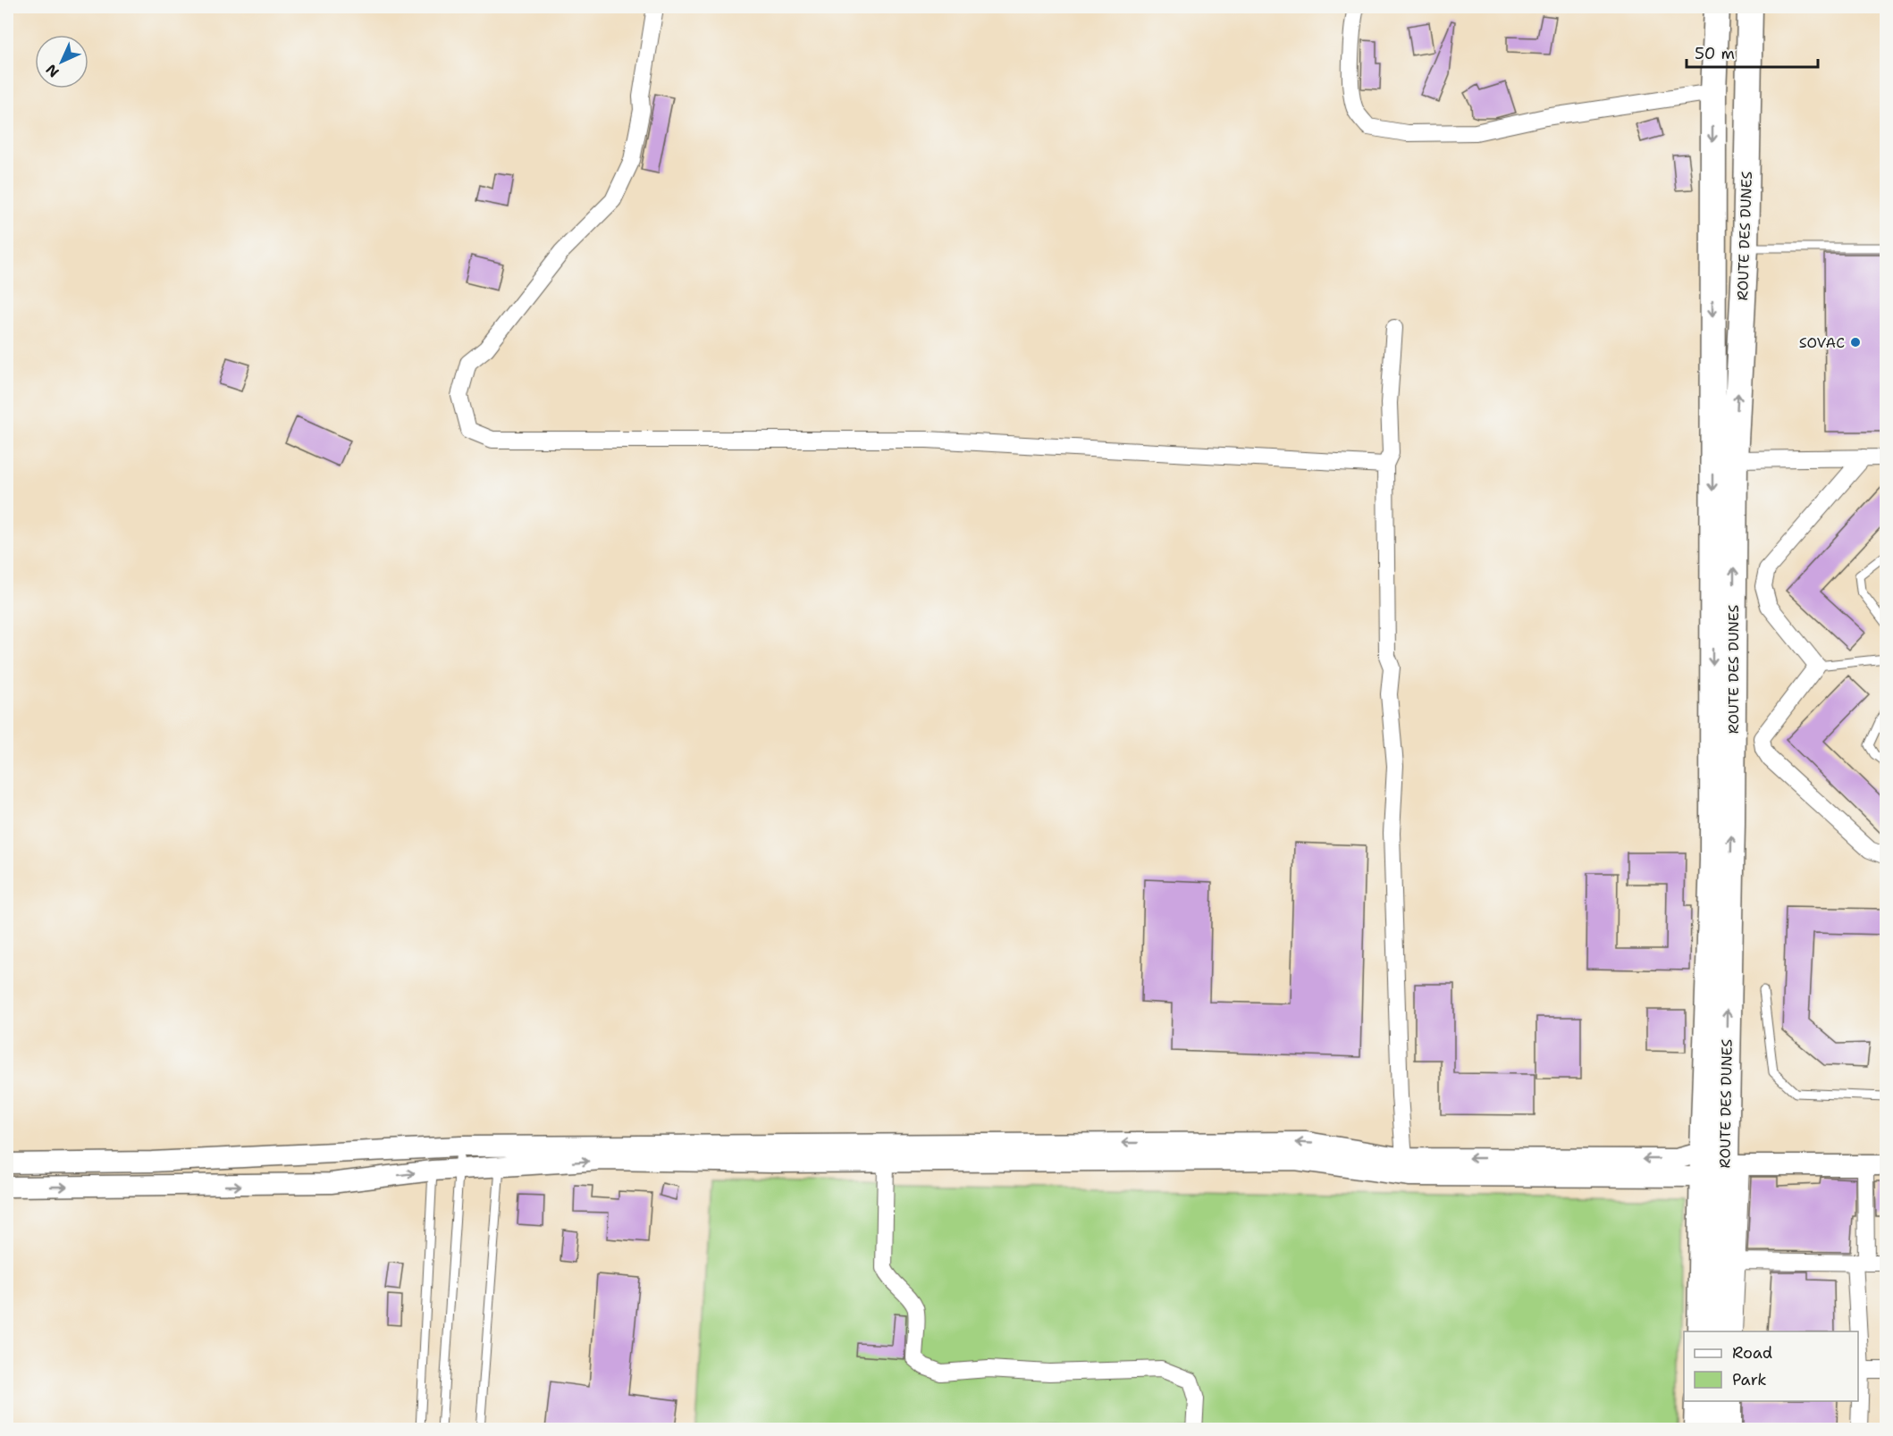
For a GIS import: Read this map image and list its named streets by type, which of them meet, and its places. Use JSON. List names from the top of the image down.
{
  "streets": {
    "main road": ["ROUTE DES DUNES"]
  },
  "places": ["SOVAC"],
  "legend": ["Road", "Park"],
  "scale_bar": "50 m",
  "north": "bottom left"
}
